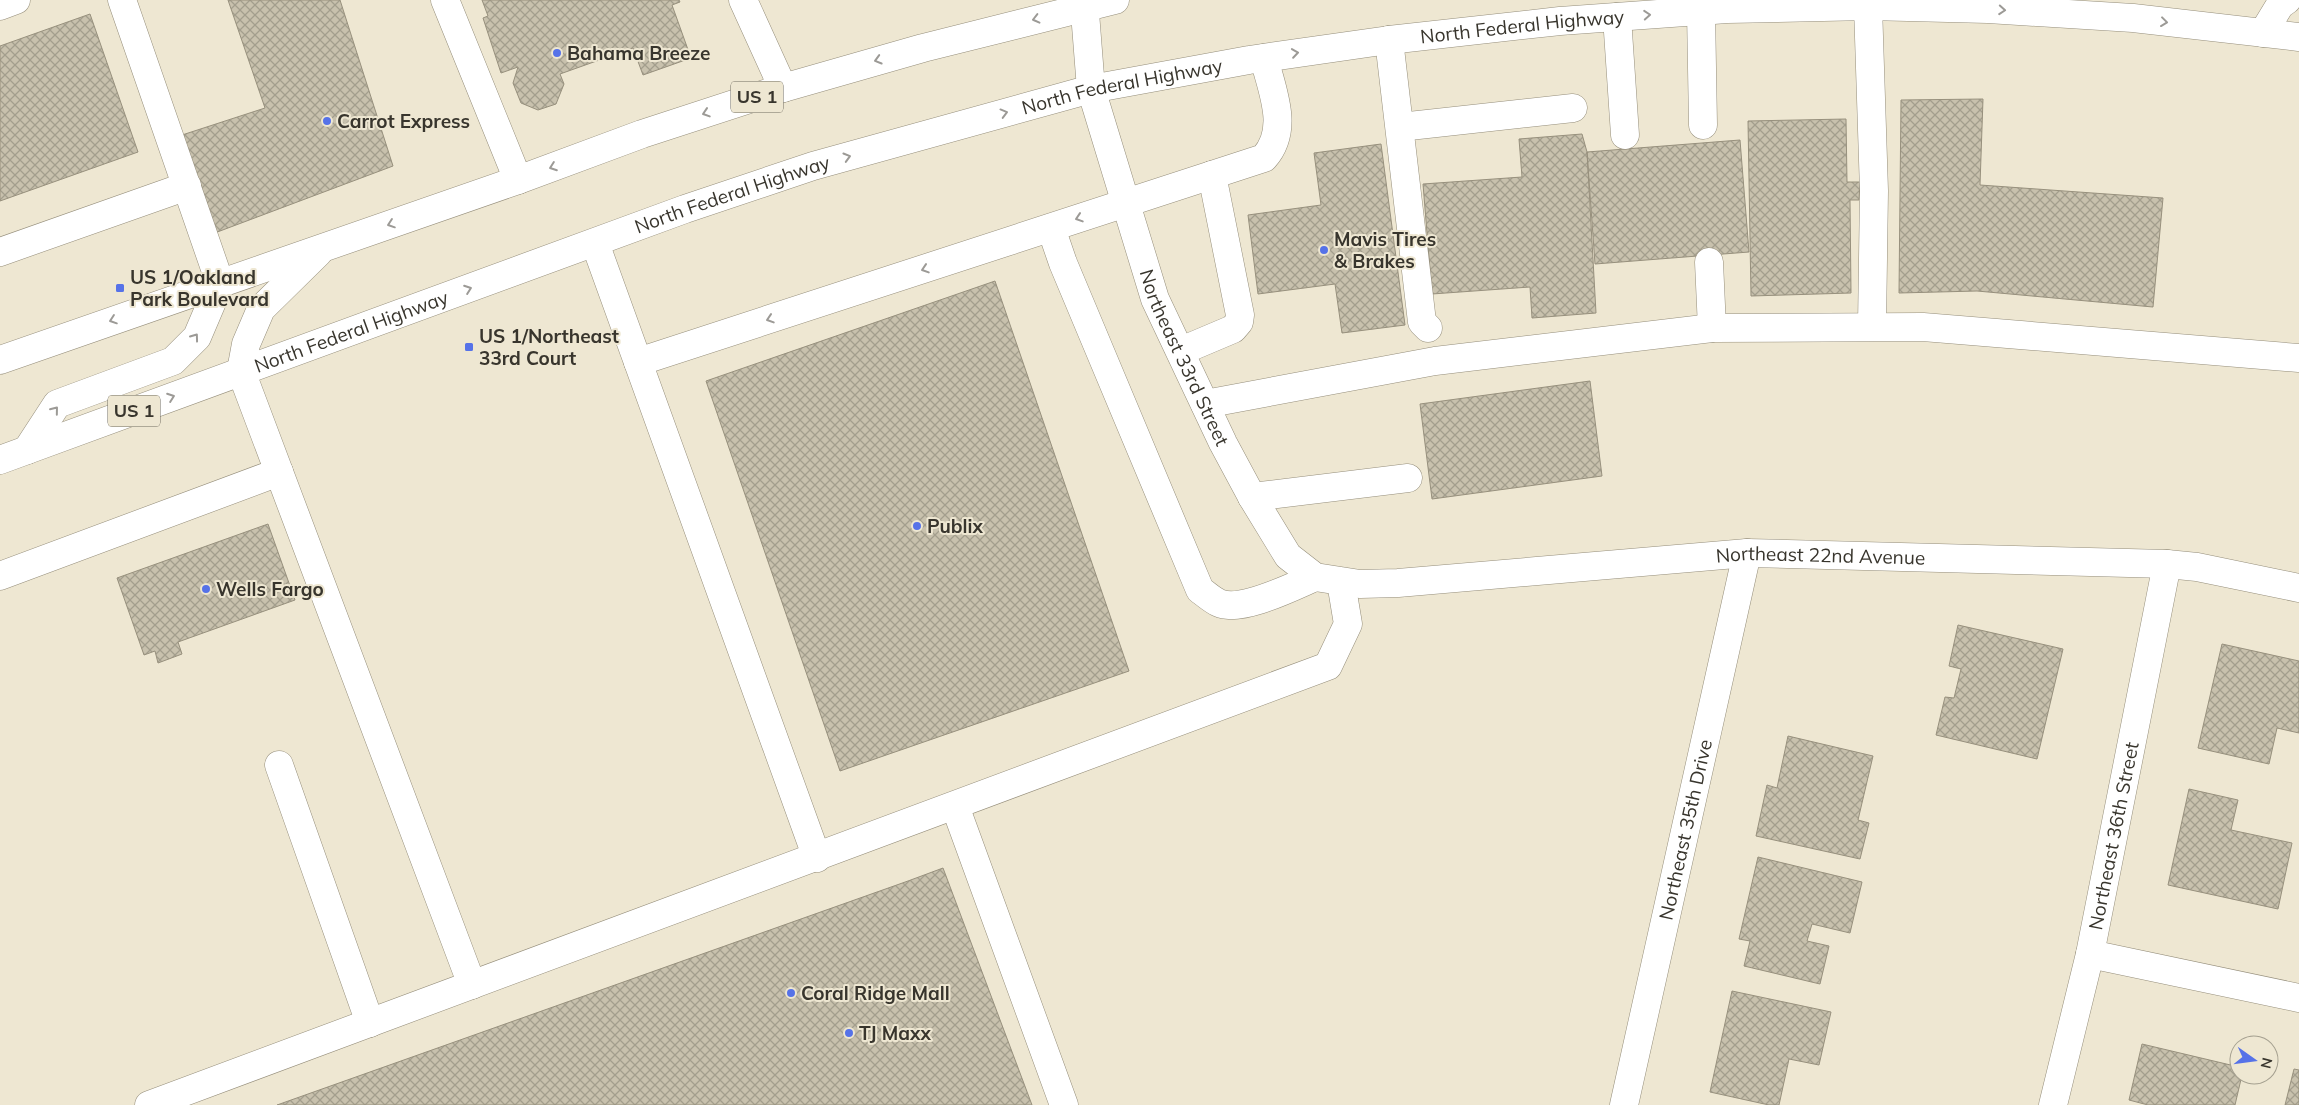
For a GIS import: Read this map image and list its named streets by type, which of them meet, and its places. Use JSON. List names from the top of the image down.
{
  "streets": {
    "main road": [
      "North Federal Highway",
      "US 1",
      "Northeast 33rd Street",
      "Northeast 22nd Avenue",
      "Northeast 35th Drive",
      "Northeast 36th Street"
    ]
  },
  "crossings": [
    ["North Federal Highway", "Northeast 33rd Street"],
    ["US 1", "Northeast 33rd Street"],
    ["Northeast 33rd Street", "Northeast 22nd Avenue"],
    ["Northeast 22nd Avenue", "Northeast 35th Drive"],
    ["Northeast 22nd Avenue", "Northeast 36th Street"]
  ],
  "places": {
    "other": [
      "Bahama Breeze",
      "Carrot Express",
      "Mavis Tires & Brakes",
      "Publix",
      "Wells Fargo",
      "Coral Ridge Mall",
      "TJ Maxx"
    ],
    "transit": ["US 1/Oakland Park Boulevard", "US 1/Northeast 33rd Court"]
  },
  "north": "right"
}
